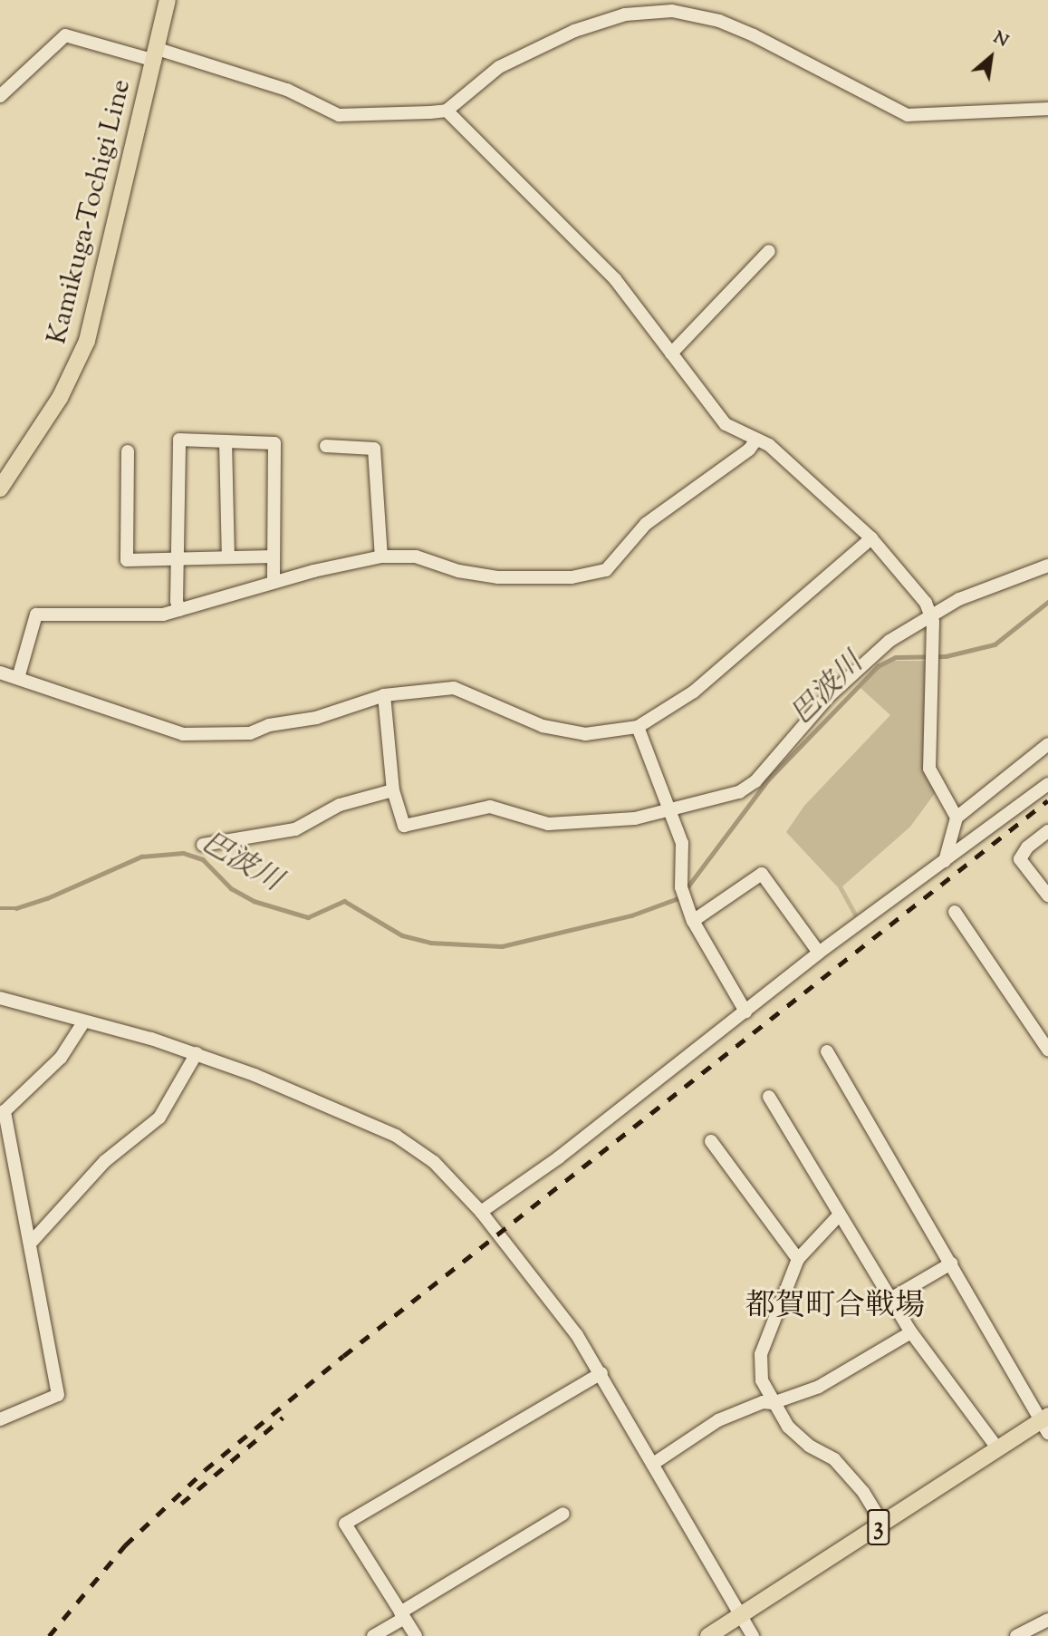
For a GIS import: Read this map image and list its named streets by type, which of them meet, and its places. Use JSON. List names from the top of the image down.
{
  "streets": {
    "main road": ["Kamikuga-Tochigi Line", "3"]
  },
  "districts": ["都賀町合戦場"],
  "water": ["巴波川"],
  "north": "top right"
}
